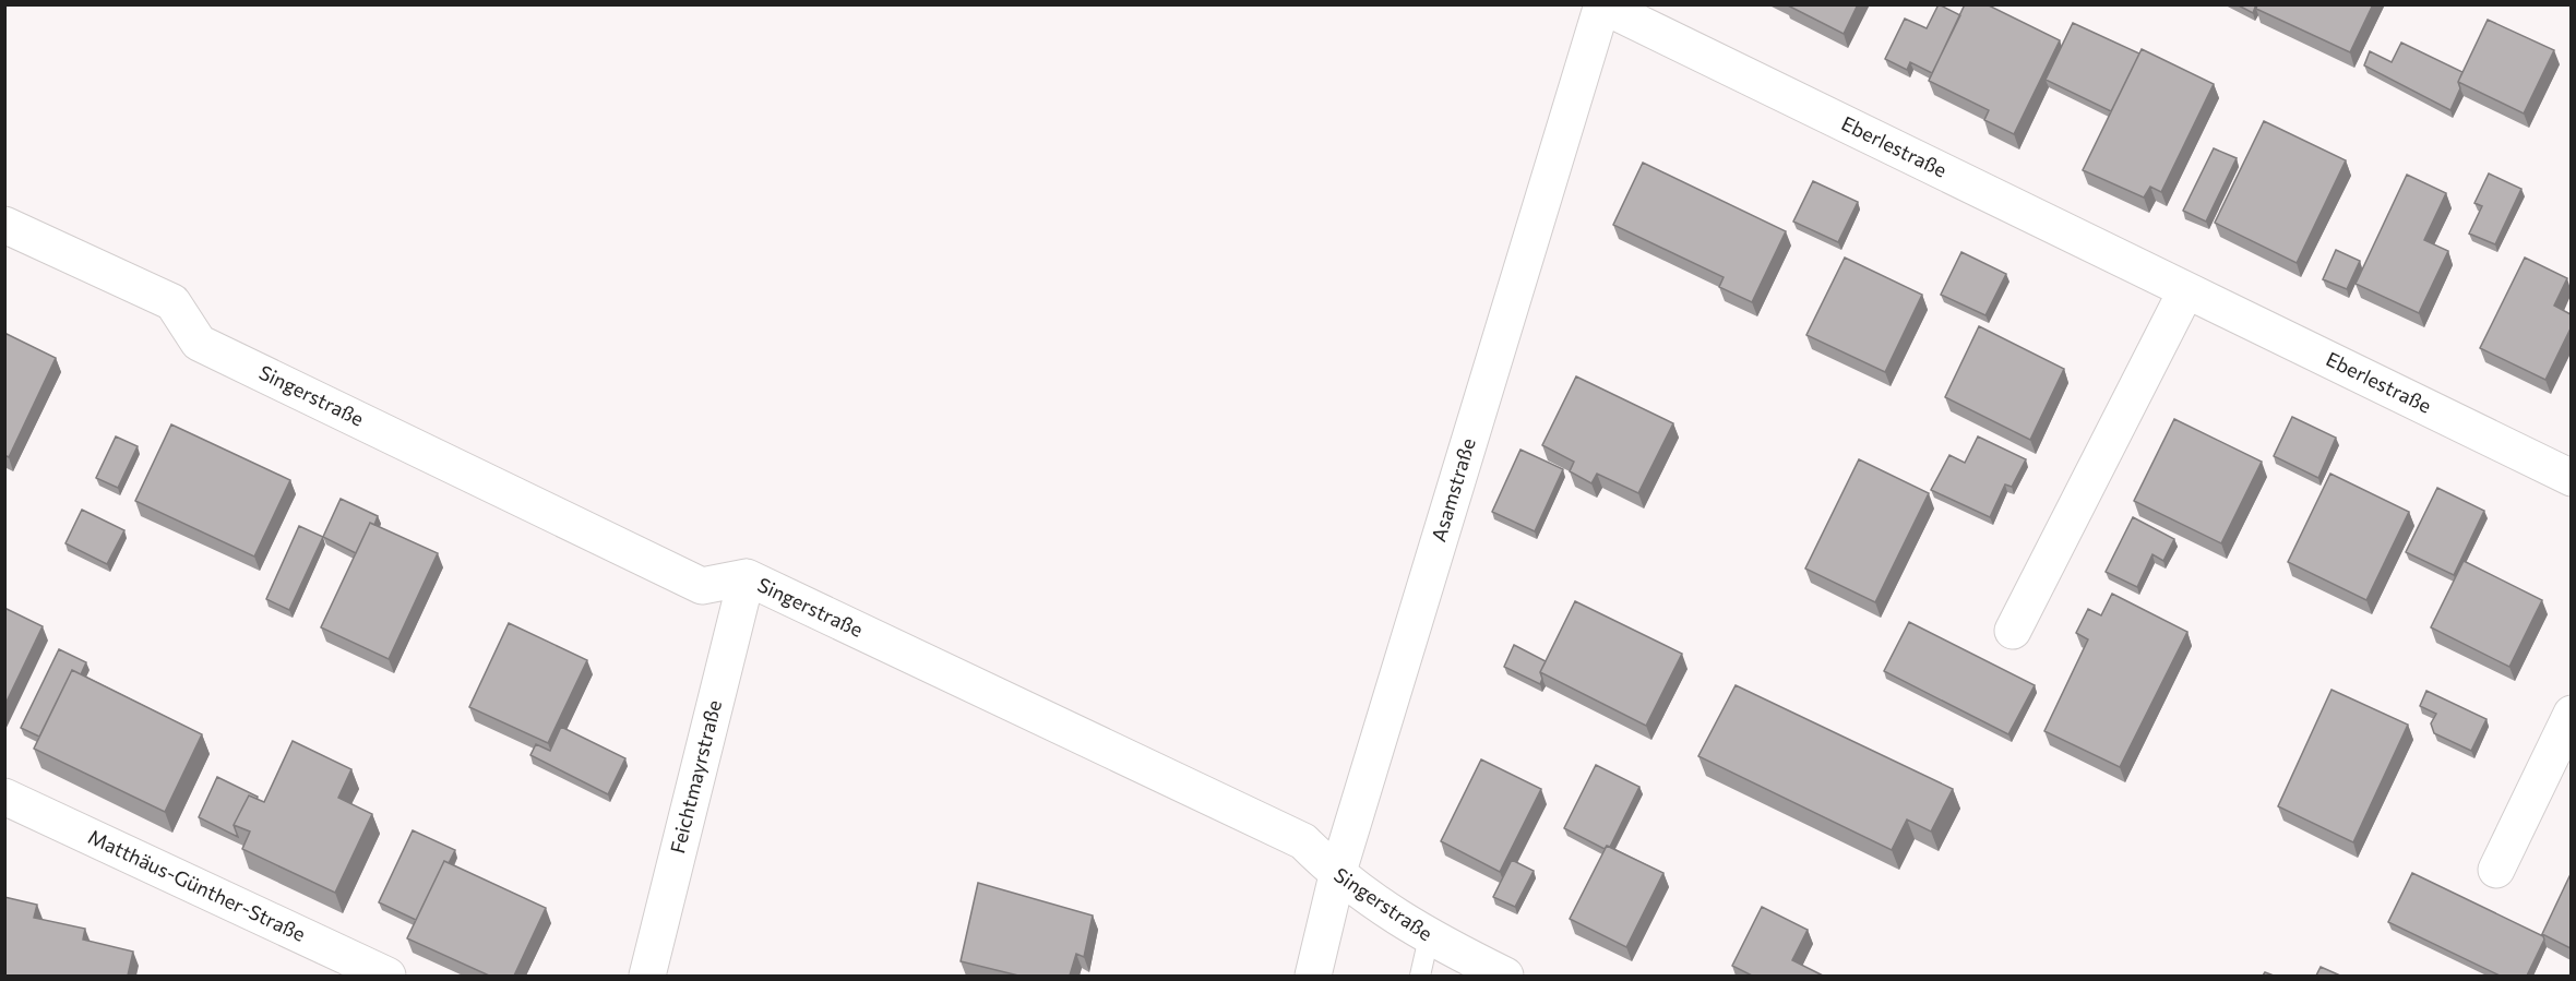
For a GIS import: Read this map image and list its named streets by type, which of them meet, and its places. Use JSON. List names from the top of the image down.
{
  "streets": {
    "street": [
      "Eberlestraße",
      "Singerstraße",
      "Asamstraße",
      "Feichtmayrstraße",
      "Matthäus-Günther-Straße"
    ]
  },
  "crossings": [
    ["Eberlestraße", "Asamstraße"],
    ["Singerstraße", "Asamstraße"],
    ["Singerstraße", "Feichtmayrstraße"]
  ]
}
